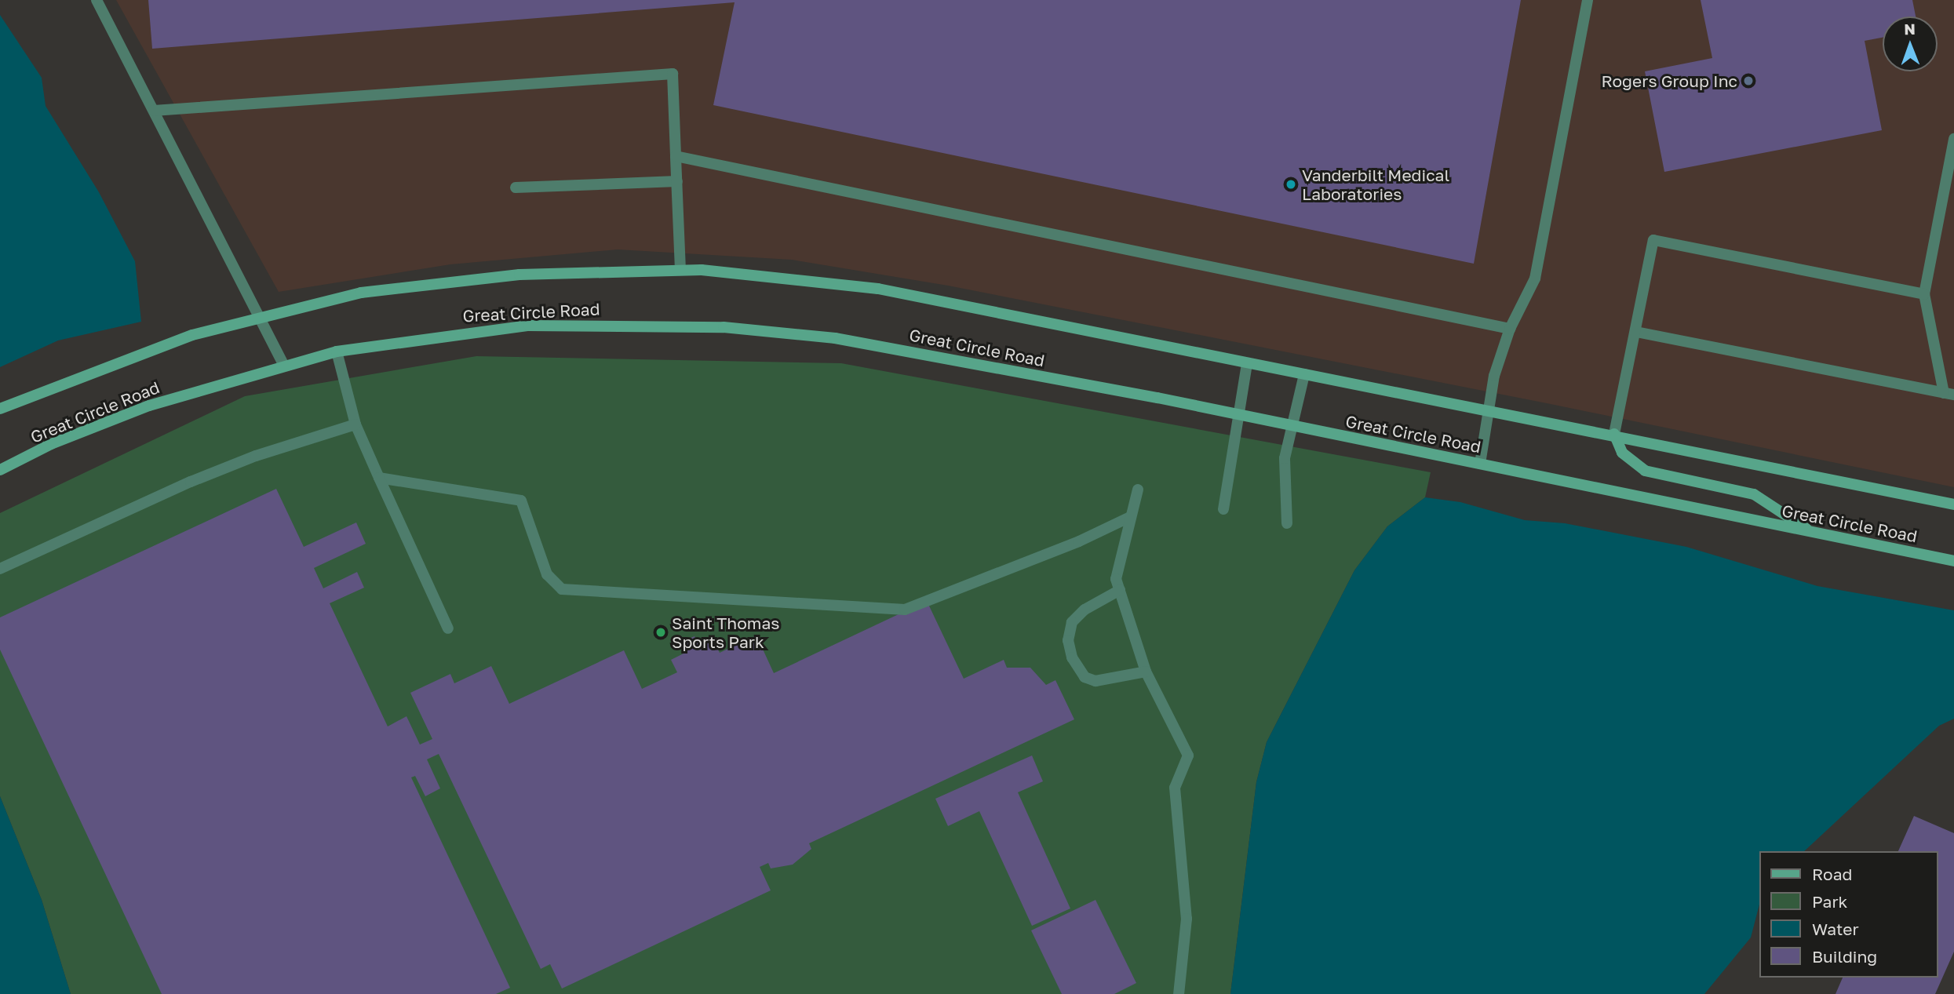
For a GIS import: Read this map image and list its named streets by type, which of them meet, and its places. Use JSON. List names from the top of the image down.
{
  "streets": {
    "street": ["Great Circle Road"]
  },
  "places": ["Rogers Group Inc", "Vanderbilt Medical Laboratories", "Saint Thomas Sports Park"],
  "legend": [
    "Road",
    "Park",
    "Water",
    "Building"
  ],
  "north": "top"
}
